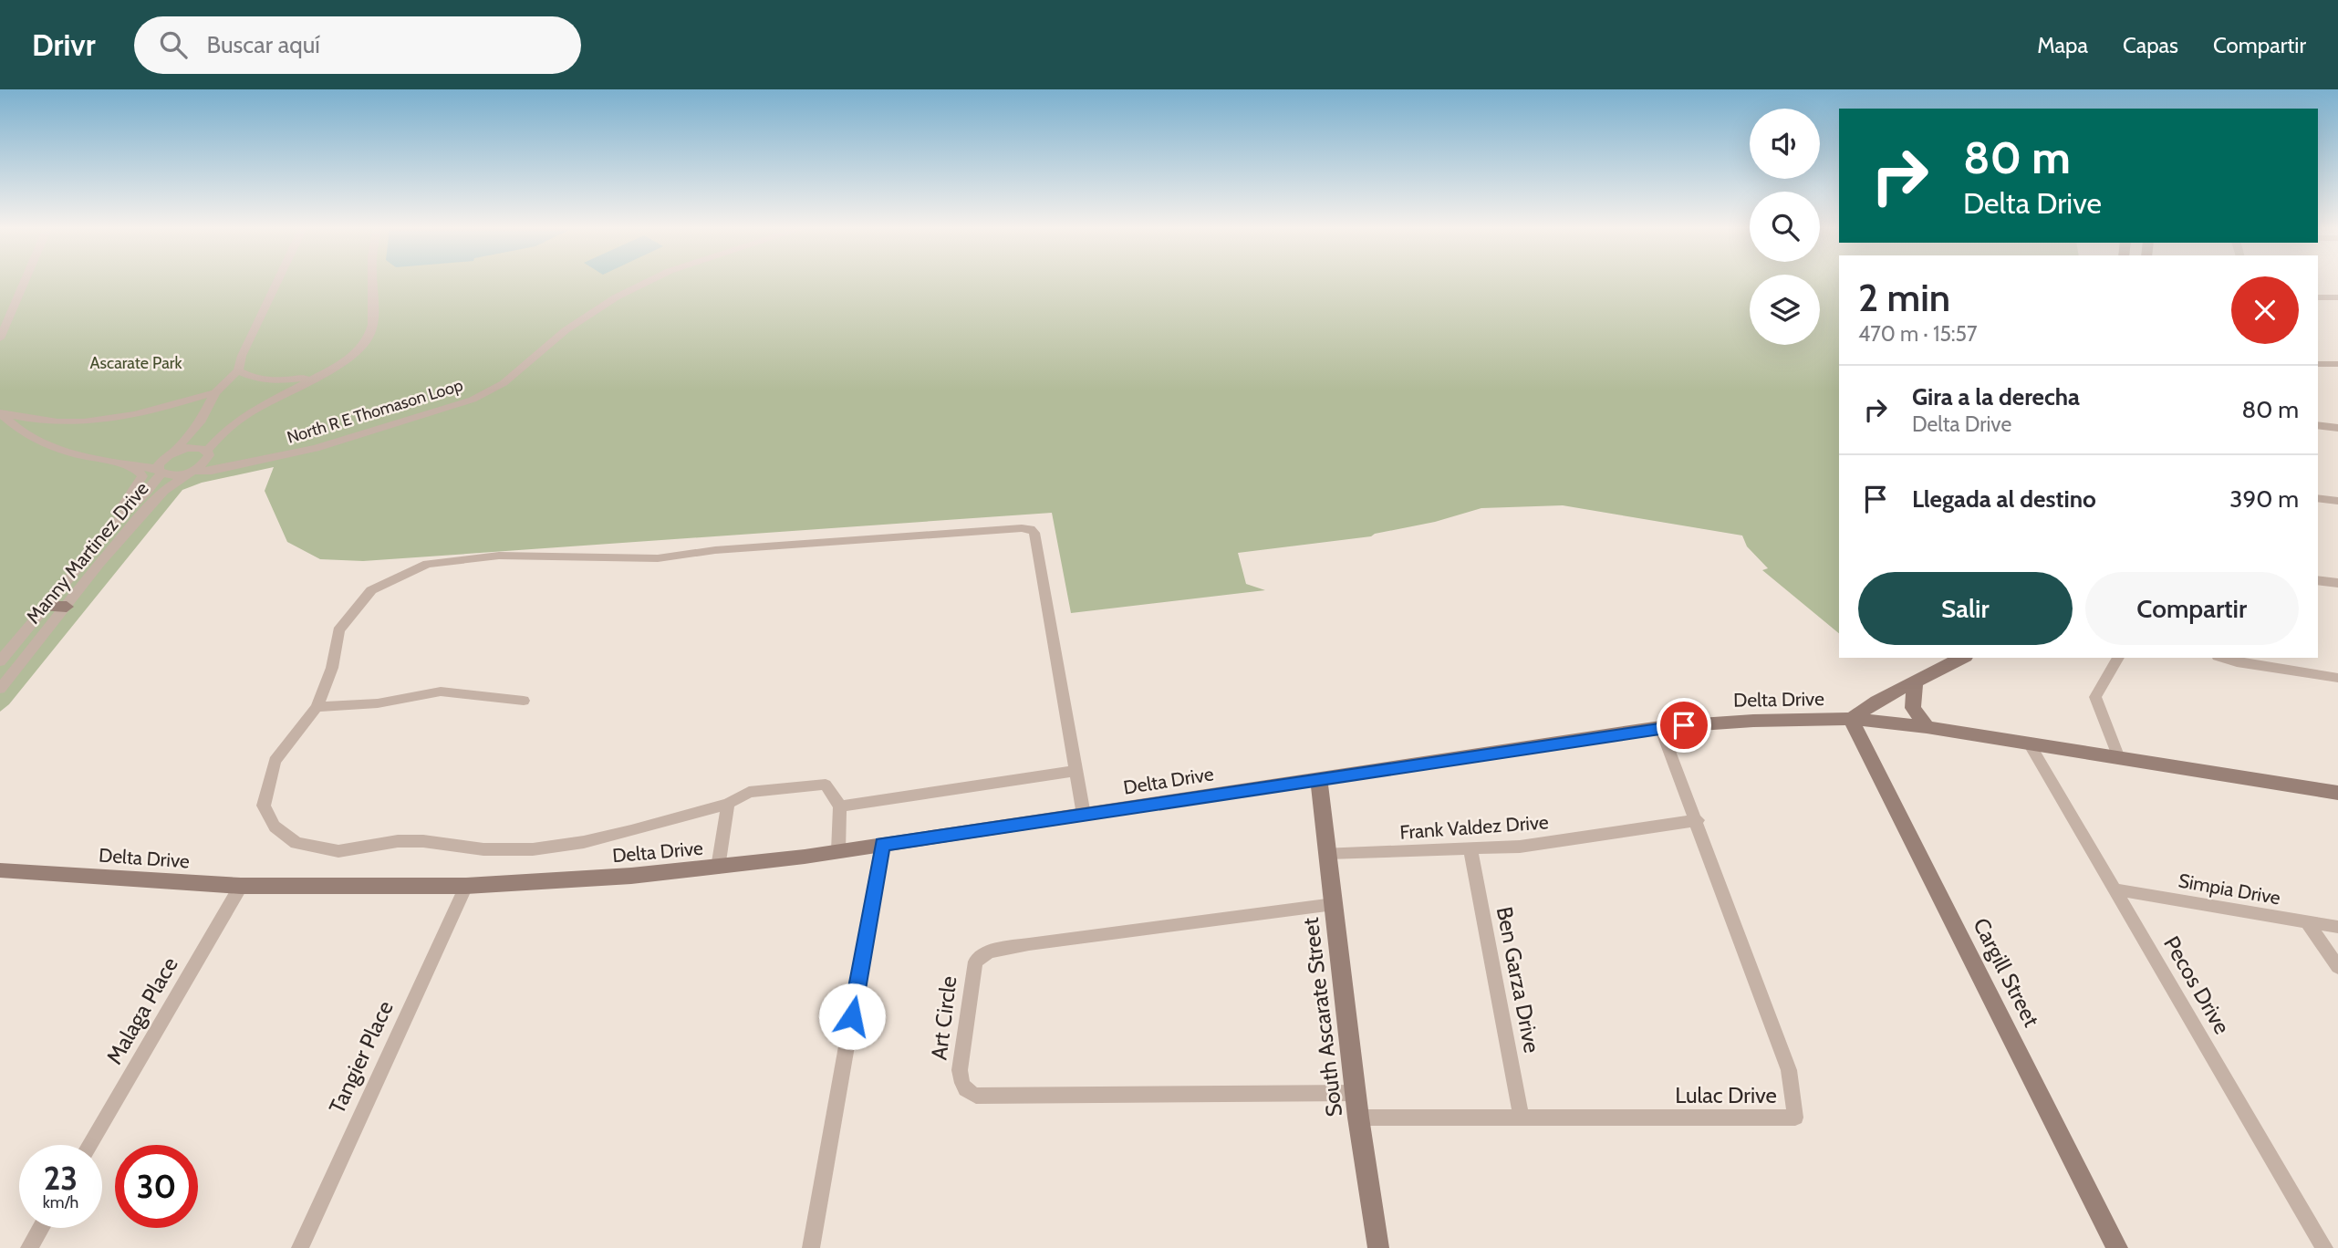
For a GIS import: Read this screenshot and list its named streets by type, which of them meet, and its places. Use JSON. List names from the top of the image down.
{
  "streets": {
    "main road": ["Delta Drive", "Cargill Street", "South Ascarate Street"],
    "street": [
      "North R E Thomason Loop",
      "Manny Martinez Drive",
      "Frank Valdez Drive",
      "Simpia Drive",
      "Ben Garza Drive",
      "Pecos Drive",
      "Malaga Place",
      "Art Circle",
      "Tangier Place",
      "Lulac Drive"
    ]
  },
  "crossings": [
    ["North R E Thomason Loop", "Manny Martinez Drive"],
    ["Delta Drive", "Cargill Street"],
    ["Delta Drive", "Pecos Drive"],
    ["Delta Drive", "Malaga Place"],
    ["Delta Drive", "South Ascarate Street"],
    ["Delta Drive", "Tangier Place"],
    ["Delta Drive", "Lulac Drive"],
    ["Frank Valdez Drive", "Ben Garza Drive"],
    ["Frank Valdez Drive", "South Ascarate Street"],
    ["Frank Valdez Drive", "Lulac Drive"],
    ["Simpia Drive", "Pecos Drive"],
    ["Ben Garza Drive", "Lulac Drive"],
    ["South Ascarate Street", "Art Circle"],
    ["South Ascarate Street", "Lulac Drive"]
  ],
  "parks": ["Ascarate Park"],
  "page": {
    "header": "Drivr",
    "search": "Buscar aquí",
    "nav": ["Mapa", "Capas", "Compartir"],
    "turn": ["80 m", "Delta Drive"],
    "heading": ["2 min", "470 m · 15:57"],
    "list": [
      {
        "name": "Gira a la derecha",
        "note": "Delta Drive",
        "value": "80 m"
      },
      {
        "name": "Llegada al destino",
        "value": "390 m"
      }
    ],
    "buttons": ["Salir", "Compartir"],
    "speed": "23 km/h",
    "limit": "30"
  }
}
